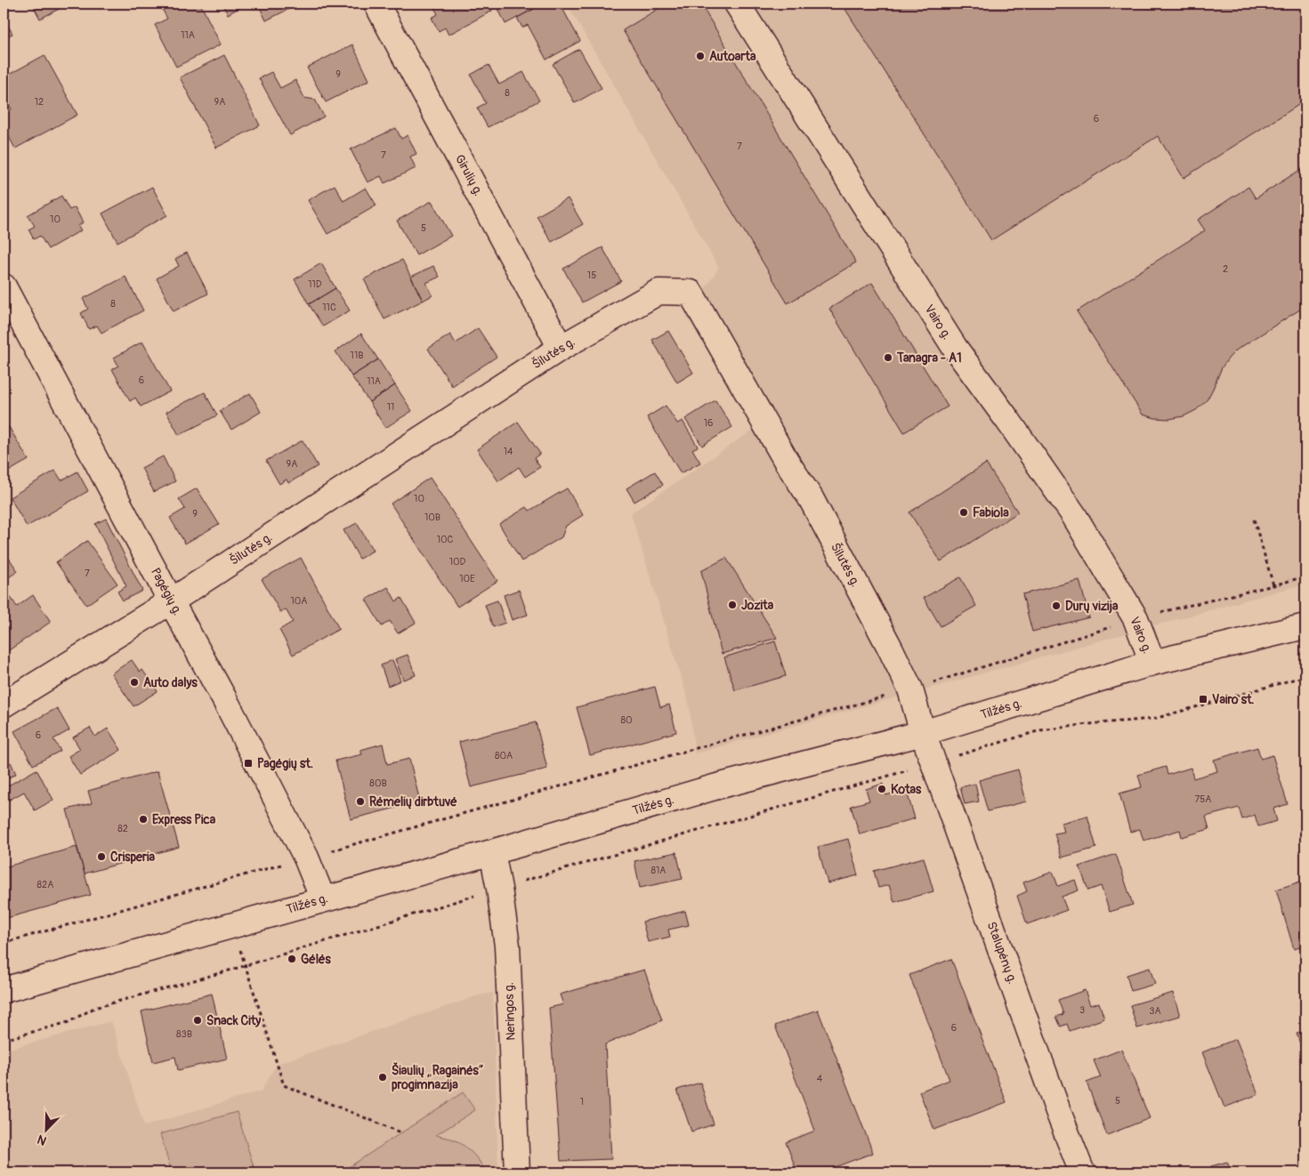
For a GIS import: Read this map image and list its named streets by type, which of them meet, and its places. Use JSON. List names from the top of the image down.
{
  "streets": {
    "main road": [
      "Girulių g.",
      "Vairo g.",
      "Šilutės g.",
      "Pagėgių g.",
      "Tilžės g.",
      "Stalupėnų g.",
      "Neringos g."
    ]
  },
  "crossings": [
    ["Girulių g.", "Šilutės g."],
    ["Vairo g.", "Tilžės g."],
    ["Šilutės g.", "Pagėgių g."],
    ["Šilutės g.", "Tilžės g."],
    ["Šilutės g.", "Stalupėnų g."],
    ["Pagėgių g.", "Tilžės g."],
    ["Tilžės g.", "Stalupėnų g."],
    ["Tilžės g.", "Neringos g."]
  ],
  "places": {
    "other": [
      "Autoarta",
      "Tanagra - A1",
      "Fabiola",
      "Jozita",
      "Durų vizija",
      "Auto dalys",
      "Kotas",
      "Rėmelių dirbtuvė",
      "Express Pica",
      "Crisperia",
      "Gėlės",
      "Snack City",
      "Šiaulių „Ragainės“ progimnazija"
    ],
    "transit": ["Vairo st.", "Pagėgių st."]
  },
  "house_numbers": [
    "11A",
    "9",
    "8",
    "12",
    "9A",
    "6",
    "7",
    "7",
    "10",
    "5",
    "2",
    "15",
    "11D",
    "8",
    "11C",
    "11B",
    "6",
    "11A",
    "11",
    "16",
    "14",
    "9A",
    "10",
    "9",
    "10B",
    "10C",
    "10D",
    "7",
    "10E",
    "10A",
    "80",
    "6",
    "80A",
    "80B",
    "75A",
    "82",
    "81A",
    "82A",
    "3",
    "3A",
    "6",
    "83B",
    "4",
    "5",
    "1"
  ],
  "north": "bottom left"
}
